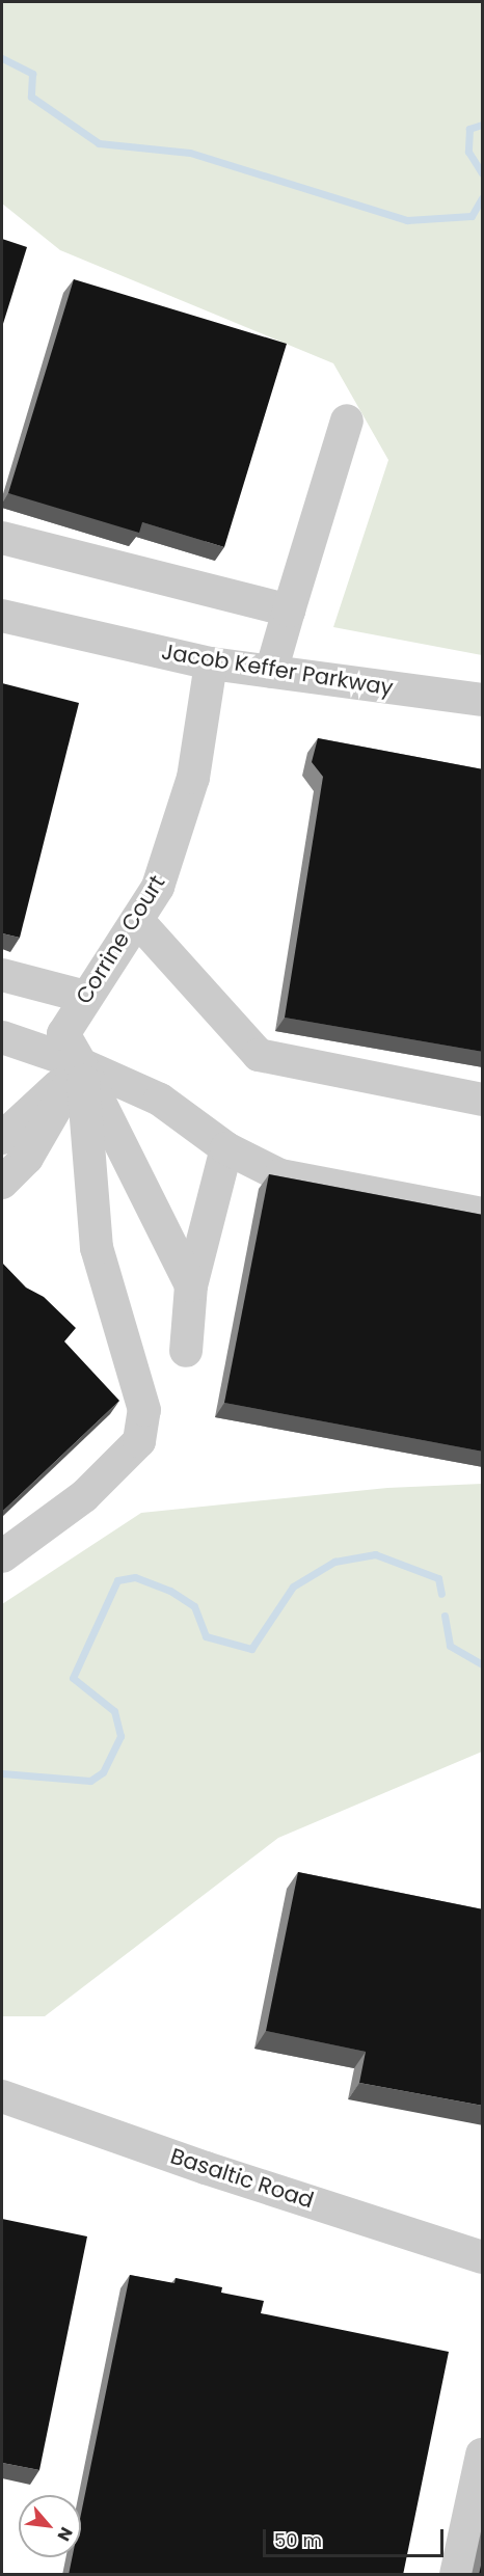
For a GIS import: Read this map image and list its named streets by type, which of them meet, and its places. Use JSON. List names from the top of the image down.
{
  "streets": {
    "street": ["Jacob Keffer Parkway", "Corrine Court", "Basaltic Road"]
  },
  "crossings": [
    ["Jacob Keffer Parkway", "Corrine Court"]
  ],
  "scale_bar": "50 m",
  "north": "bottom right"
}
